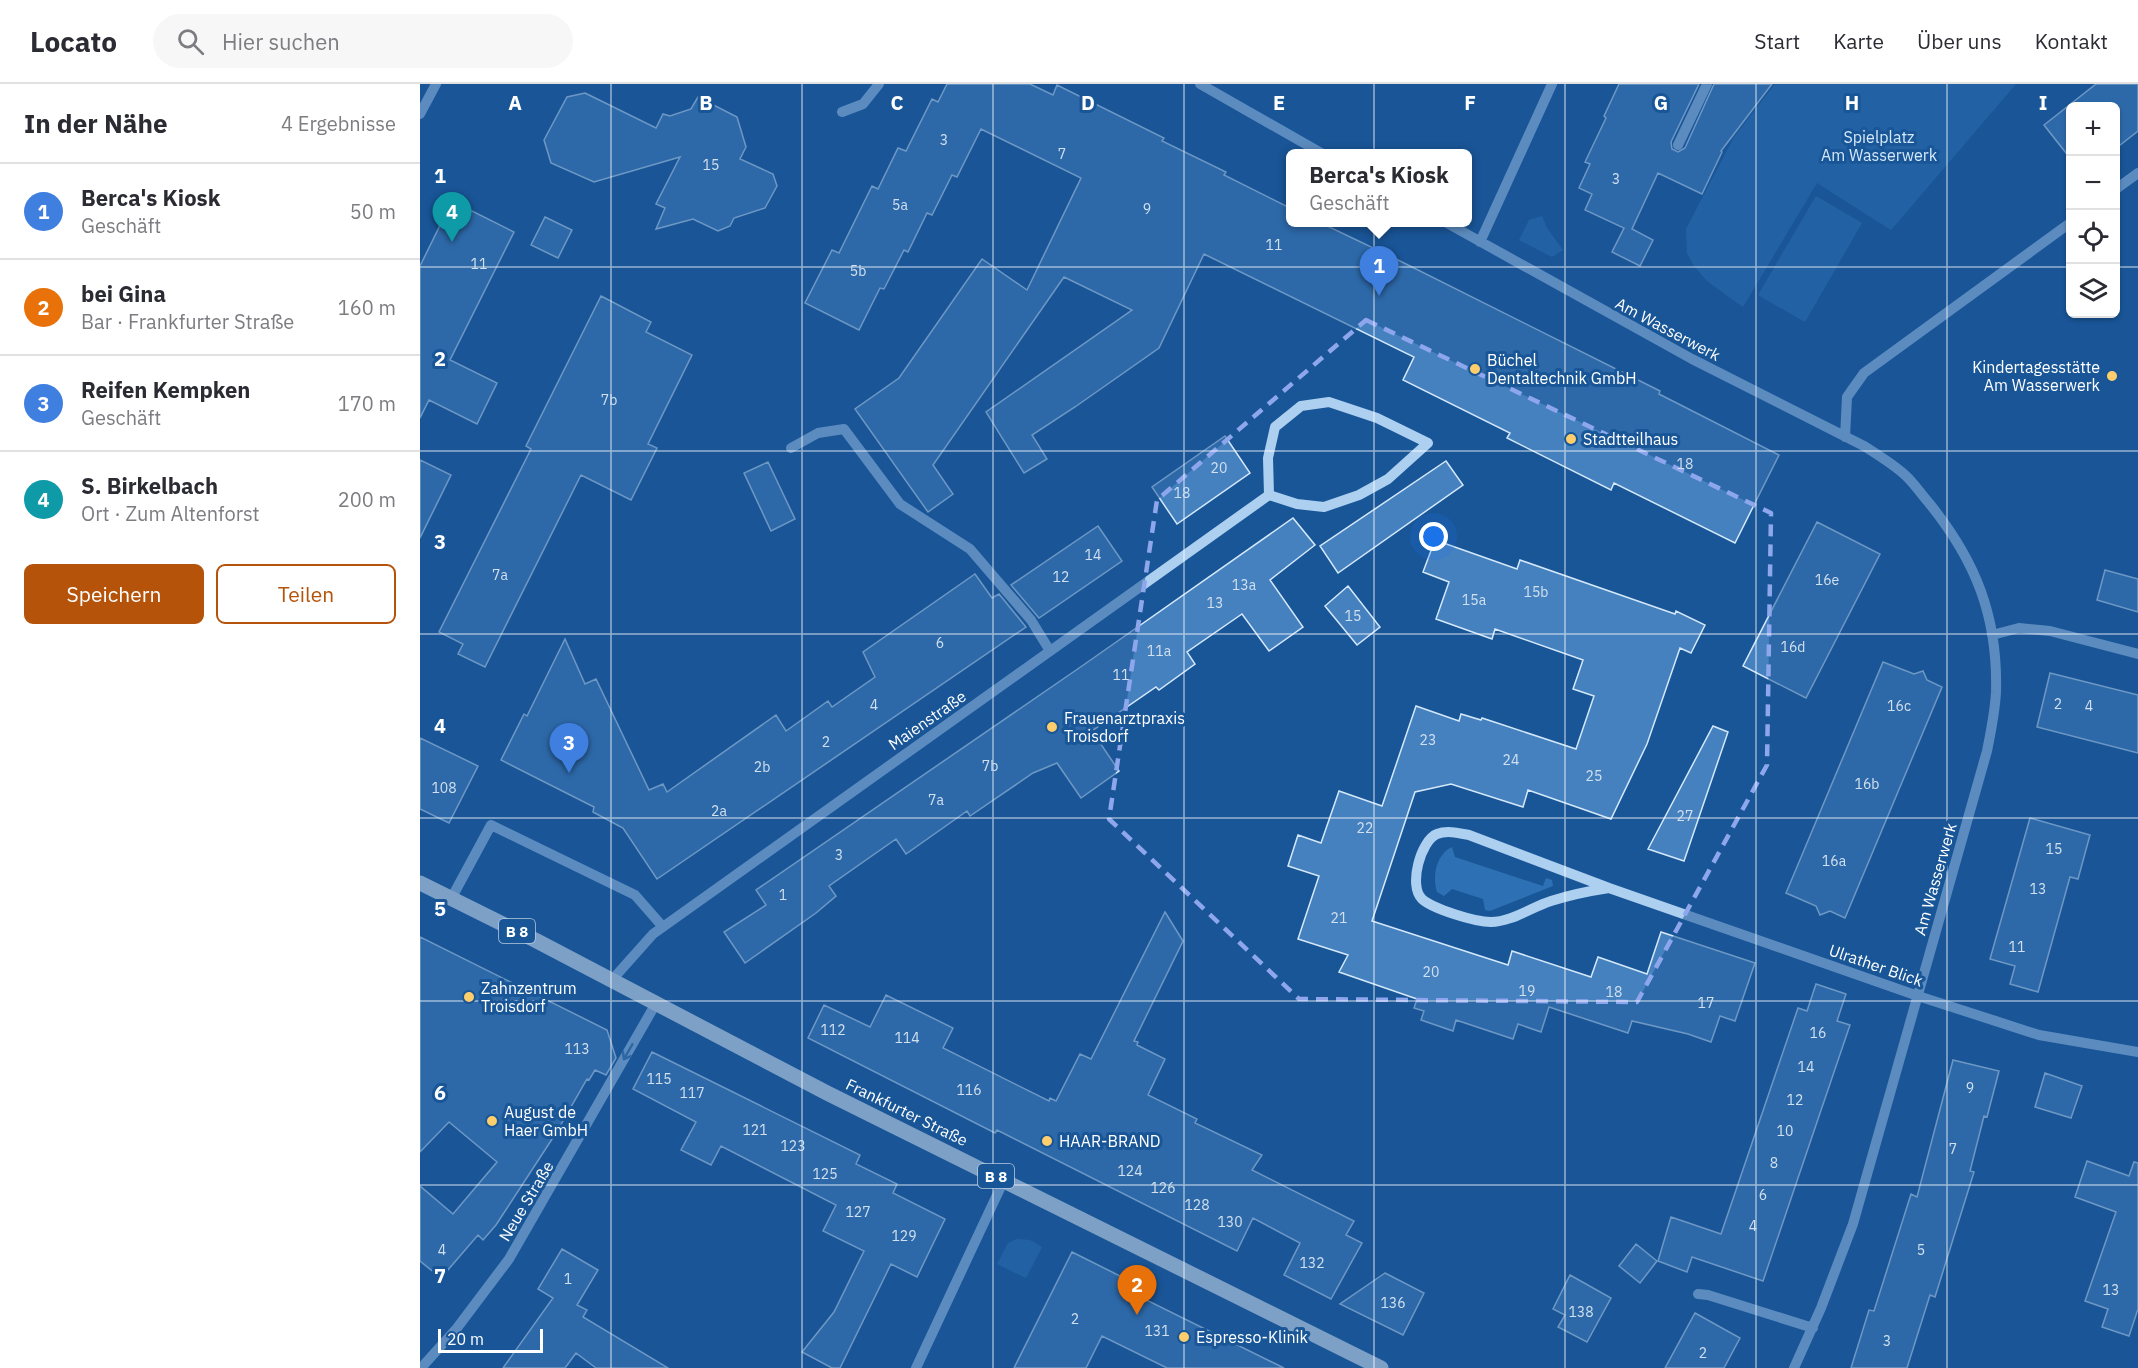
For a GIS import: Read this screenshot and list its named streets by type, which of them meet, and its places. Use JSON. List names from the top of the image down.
{
  "streets": {
    "main road": ["B 8", "Frankfurter Straße"],
    "street": [
      "Am Wasserwerk",
      "Maienstraße",
      "Ulrather Blick",
      "Neue Straße"
    ]
  },
  "crossings": [
    ["Am Wasserwerk", "Ulrather Blick"],
    ["Maienstraße", "Frankfurter Straße"],
    ["Frankfurter Straße", "Neue Straße"]
  ],
  "one_way": ["Neue Straße"],
  "parks": ["Spielplatz Am Wasserwerk"],
  "places": [
    "Büchel Dentaltechnik GmbH",
    "Kindertagesstätte Am Wasserwerk",
    "Stadtteilhaus",
    "Frauenarztpraxis Troisdorf",
    "Zahnzentrum Troisdorf",
    "August de Haer GmbH",
    "HAAR-BRAND",
    "Espresso-Klinik"
  ],
  "house_numbers": [
    "3",
    "7",
    "15",
    "3",
    "5a",
    "9",
    "11",
    "11",
    "5b",
    "7b",
    "18",
    "20",
    "18",
    "14",
    "7a",
    "12",
    "16e",
    "13a",
    "15b",
    "15a",
    "13",
    "15",
    "6",
    "16d",
    "11a",
    "11",
    "2",
    "4",
    "16c",
    "4",
    "23",
    "2",
    "24",
    "7b",
    "2b",
    "25",
    "16b",
    "108",
    "7a",
    "2a",
    "27",
    "22",
    "15",
    "3",
    "16a",
    "13",
    "1",
    "21",
    "11",
    "20",
    "19",
    "18",
    "17",
    "112",
    "16",
    "114",
    "113",
    "14",
    "115",
    "9",
    "116",
    "117",
    "12",
    "121",
    "10",
    "123",
    "7",
    "8",
    "124",
    "125",
    "126",
    "6",
    "128",
    "127",
    "130",
    "4",
    "129",
    "4",
    "5",
    "132",
    "1",
    "13",
    "136",
    "138",
    "2",
    "131",
    "3",
    "2"
  ],
  "scale_bar": "20 m",
  "page": {
    "header": "Locato",
    "search": "Hier suchen",
    "nav": [
      "Start",
      "Karte",
      "Über uns",
      "Kontakt"
    ],
    "heading": ["In der Nähe", "4 Ergebnisse"],
    "map_buttons": ["+", "−"],
    "popup": ["Berca's Kiosk", "Geschäft"],
    "list": [
      {
        "mark": "1",
        "name": "Berca's Kiosk",
        "note": "Geschäft",
        "value": "50 m"
      },
      {
        "mark": "2",
        "name": "bei Gina",
        "note": "Bar · Frankfurter Straße",
        "value": "160 m"
      },
      {
        "mark": "3",
        "name": "Reifen Kempken",
        "note": "Geschäft",
        "value": "170 m"
      },
      {
        "mark": "4",
        "name": "S. Birkelbach",
        "note": "Ort · Zum Altenforst",
        "value": "200 m"
      }
    ],
    "pins": [
      "4",
      "1",
      "3",
      "2"
    ],
    "buttons": ["Speichern", "Teilen"],
    "scale": "20 m"
  },
  "grid": {
    "columns": [
      "A",
      "B",
      "C",
      "D",
      "E",
      "F",
      "G",
      "H",
      "I"
    ],
    "rows": [
      "1",
      "2",
      "3",
      "4",
      "5",
      "6",
      "7"
    ]
  }
}
